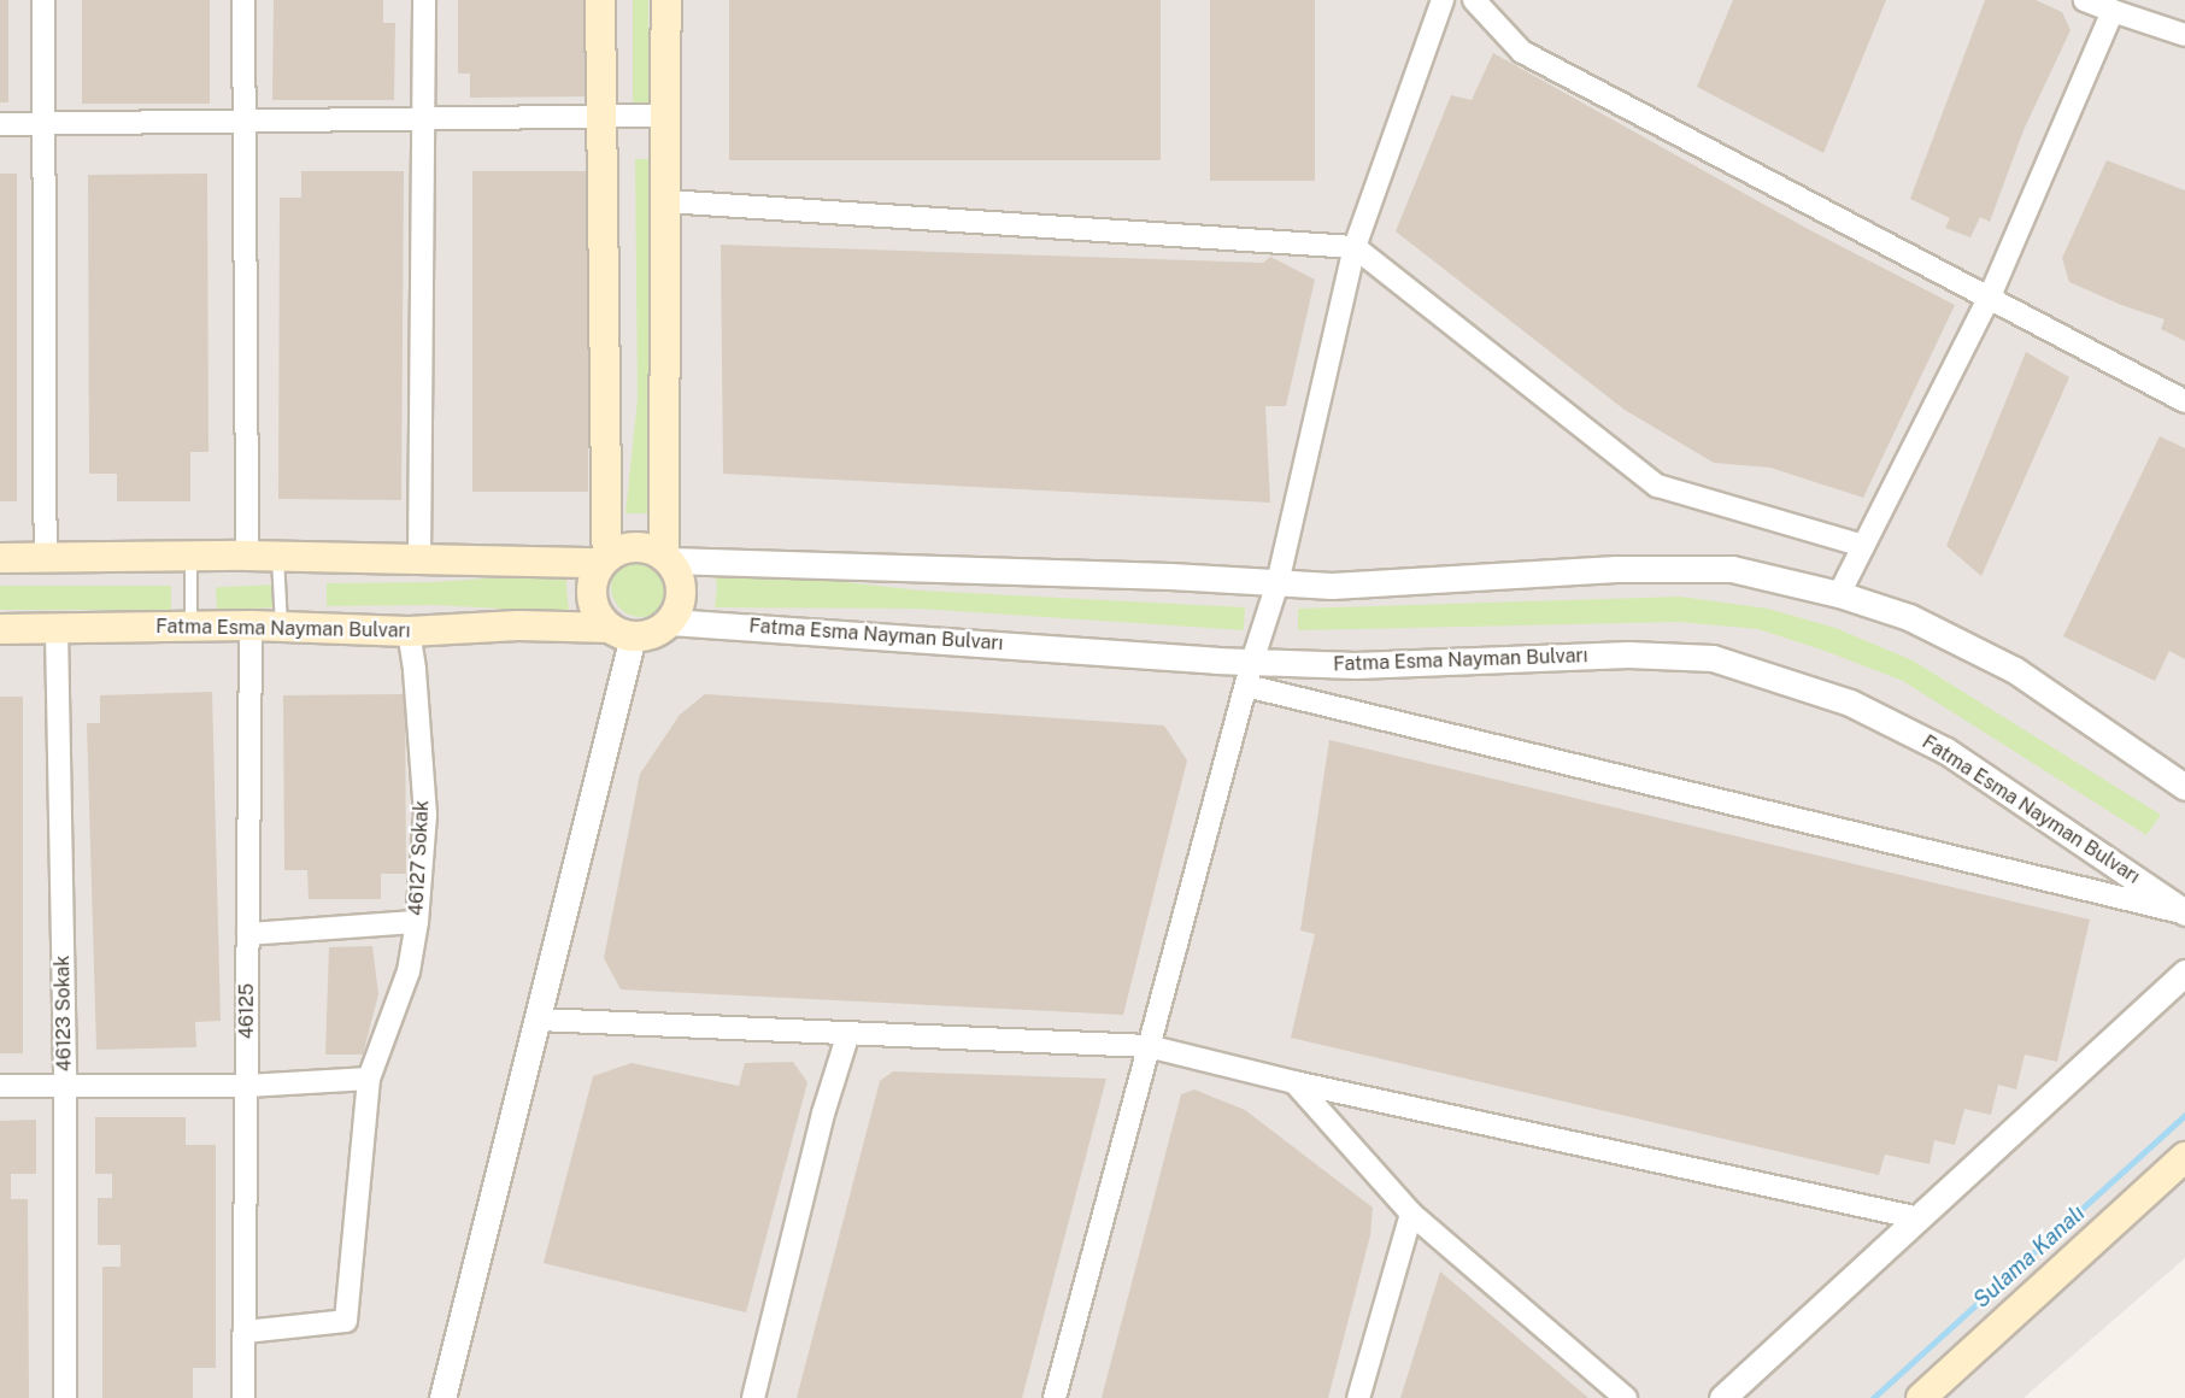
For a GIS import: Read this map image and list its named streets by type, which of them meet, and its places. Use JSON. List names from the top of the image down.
{
  "streets": {
    "main road": ["Fatma Esma Nayman Bulvarı"],
    "street": ["46127 Sokak", "46125", "46123 Sokak"]
  },
  "crossings": [
    ["Fatma Esma Nayman Bulvarı", "46127 Sokak"],
    ["Fatma Esma Nayman Bulvarı", "46125"],
    ["Fatma Esma Nayman Bulvarı", "46123 Sokak"],
    ["46127 Sokak", "46125"]
  ],
  "water": ["Sulama Kanalı"]
}
